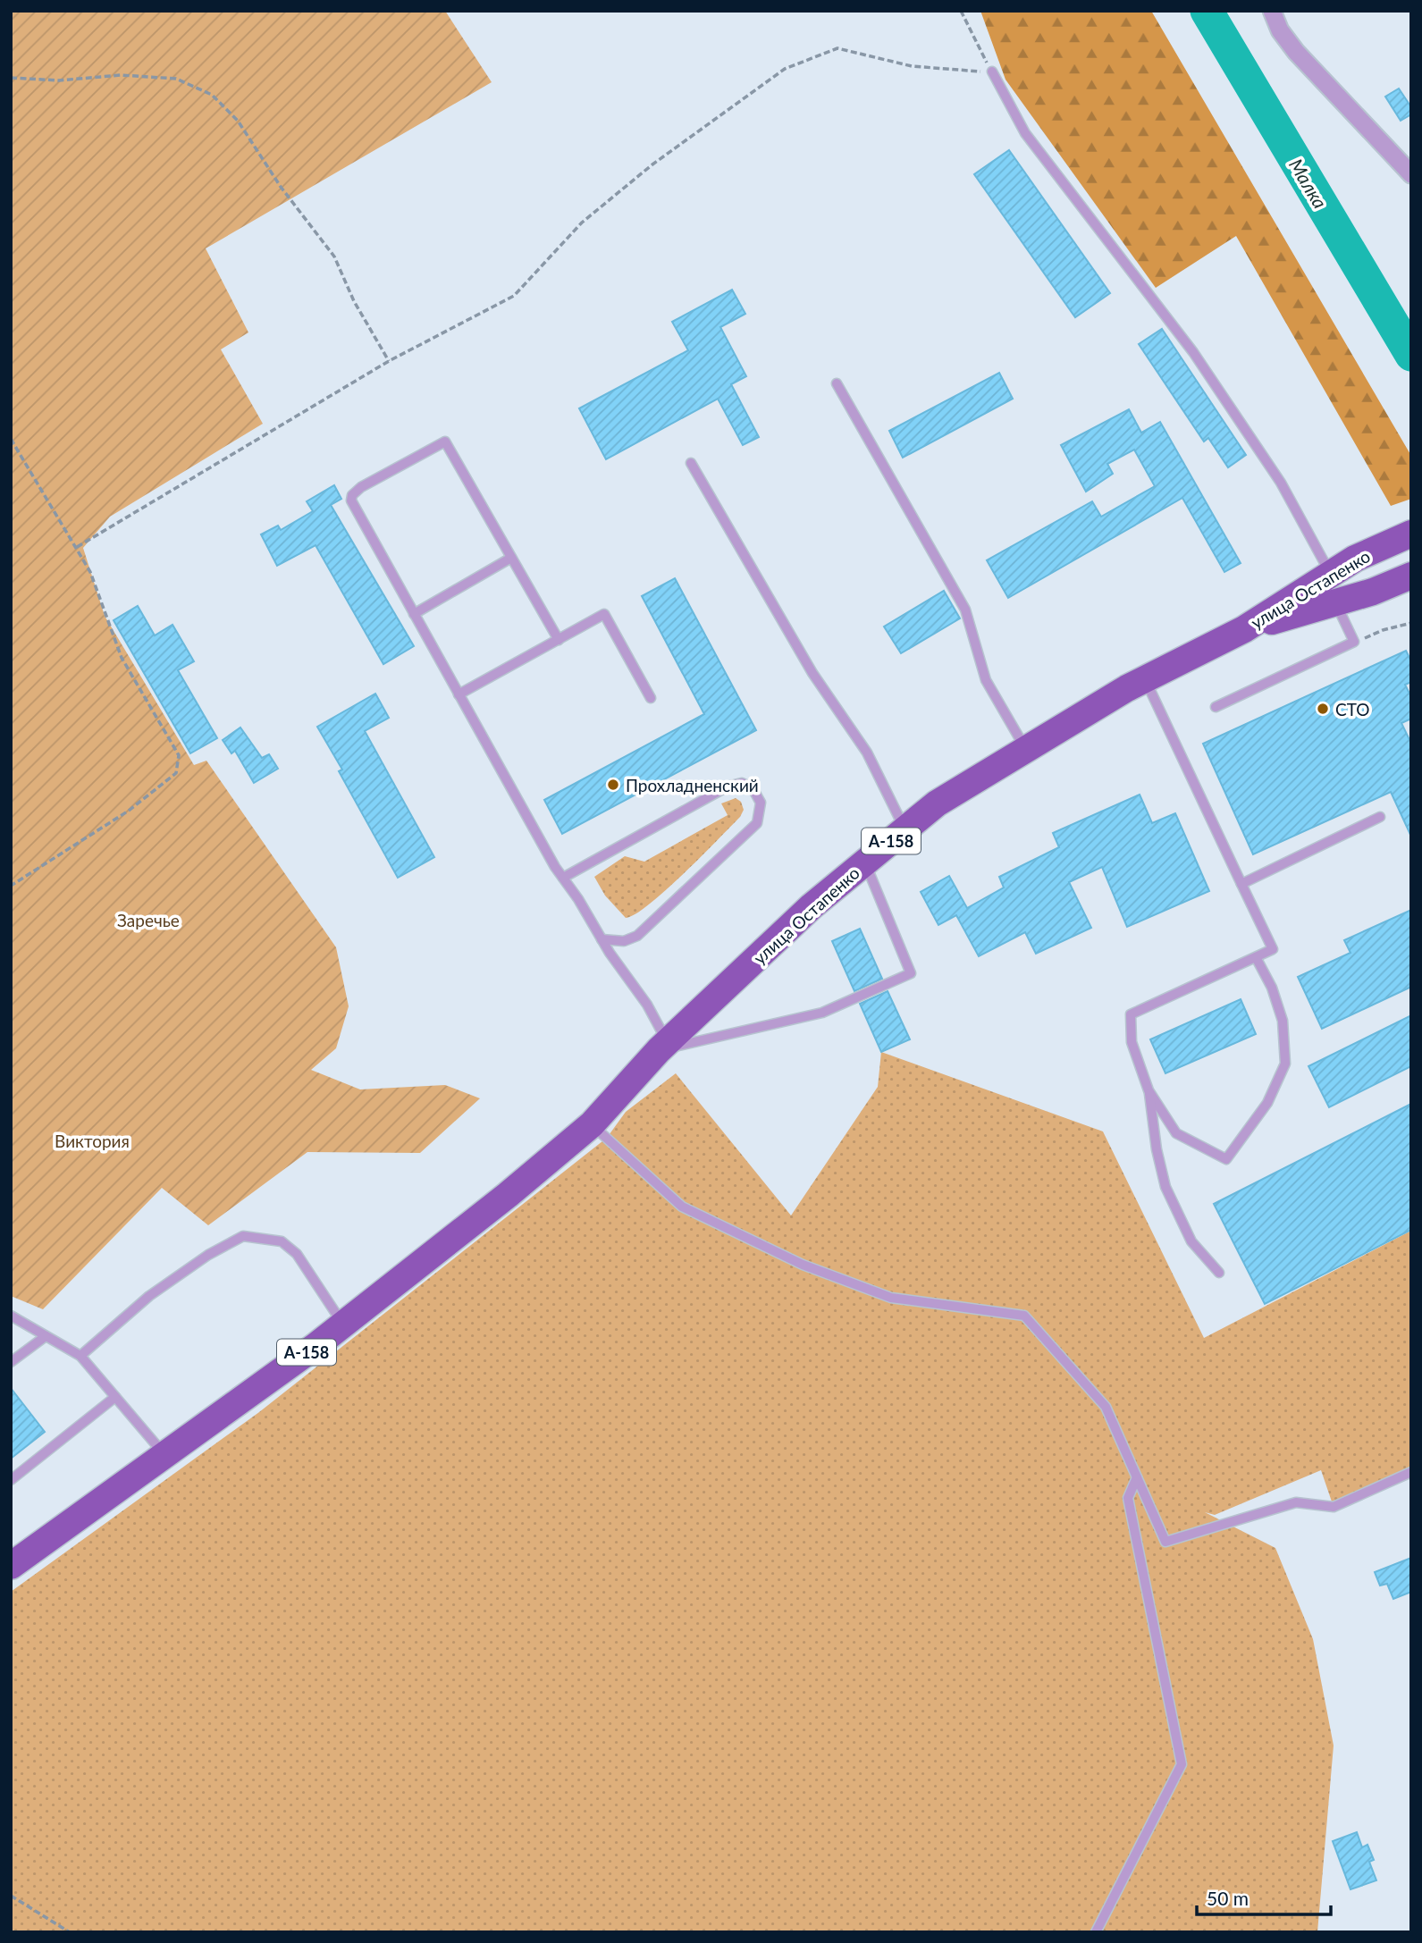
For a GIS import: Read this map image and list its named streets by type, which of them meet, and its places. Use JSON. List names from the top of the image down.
{
  "streets": {
    "main road": ["улица Остапенко", "А-158"]
  },
  "crossings": [
    ["улица Остапенко", "А-158"]
  ],
  "water": ["Малка"],
  "parks": ["Заречье", "Виктория"],
  "places": ["СТО", "Прохладненский"],
  "scale_bar": "50 m"
}
